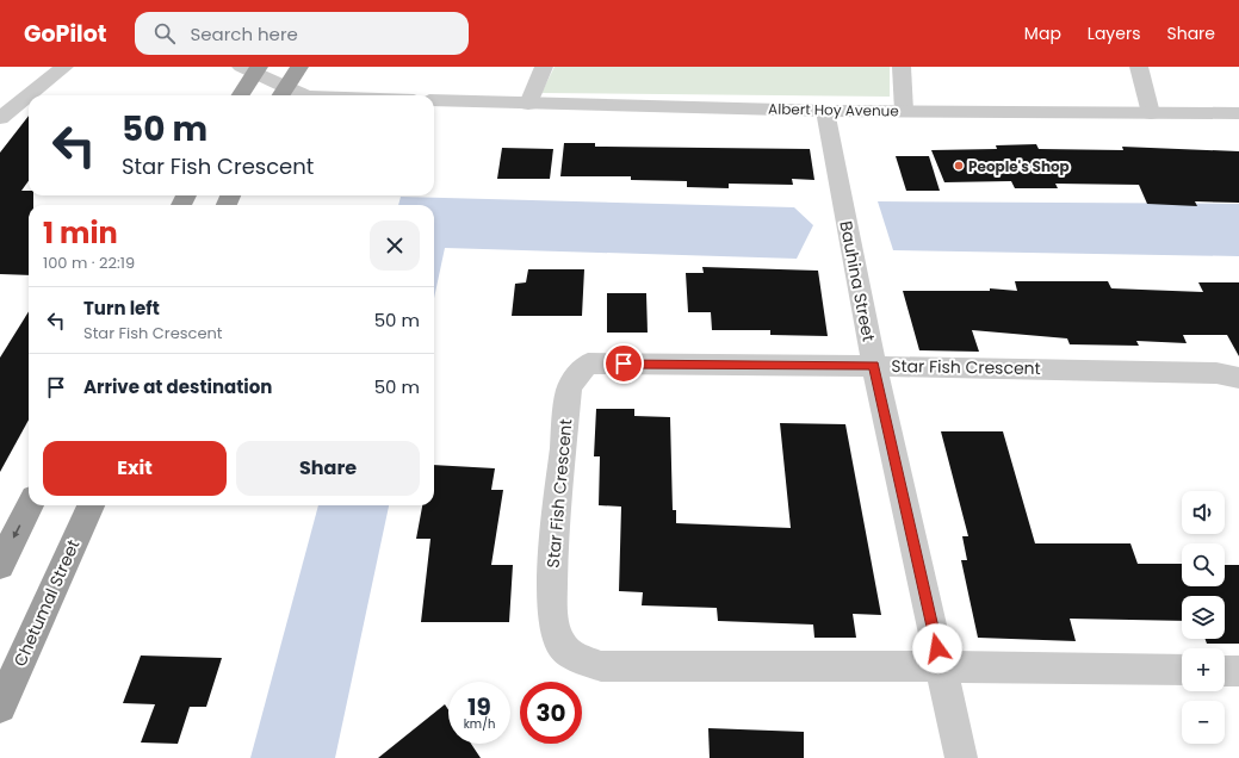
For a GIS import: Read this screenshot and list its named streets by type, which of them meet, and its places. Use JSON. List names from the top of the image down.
{
  "streets": {
    "highway": ["Chetumal Street"],
    "street": ["Albert Hoy Avenue", "Bauhina Street", "Star Fish Crescent"]
  },
  "crossings": [
    ["Albert Hoy Avenue", "Bauhina Street"],
    ["Bauhina Street", "Star Fish Crescent"]
  ],
  "places": ["People's Shop"],
  "page": {
    "header": "GoPilot",
    "search": "Search here",
    "nav": ["Map", "Layers", "Share"],
    "turn": ["50 m", "Star Fish Crescent"],
    "heading": ["1 min", "100 m · 22:19"],
    "list": [
      {
        "name": "Turn left",
        "note": "Star Fish Crescent",
        "value": "50 m"
      },
      {
        "name": "Arrive at destination",
        "value": "50 m"
      }
    ],
    "buttons": ["Exit", "Share"],
    "map_buttons": ["+", "−"],
    "speed": "19 km/h",
    "limit": "30"
  }
}
